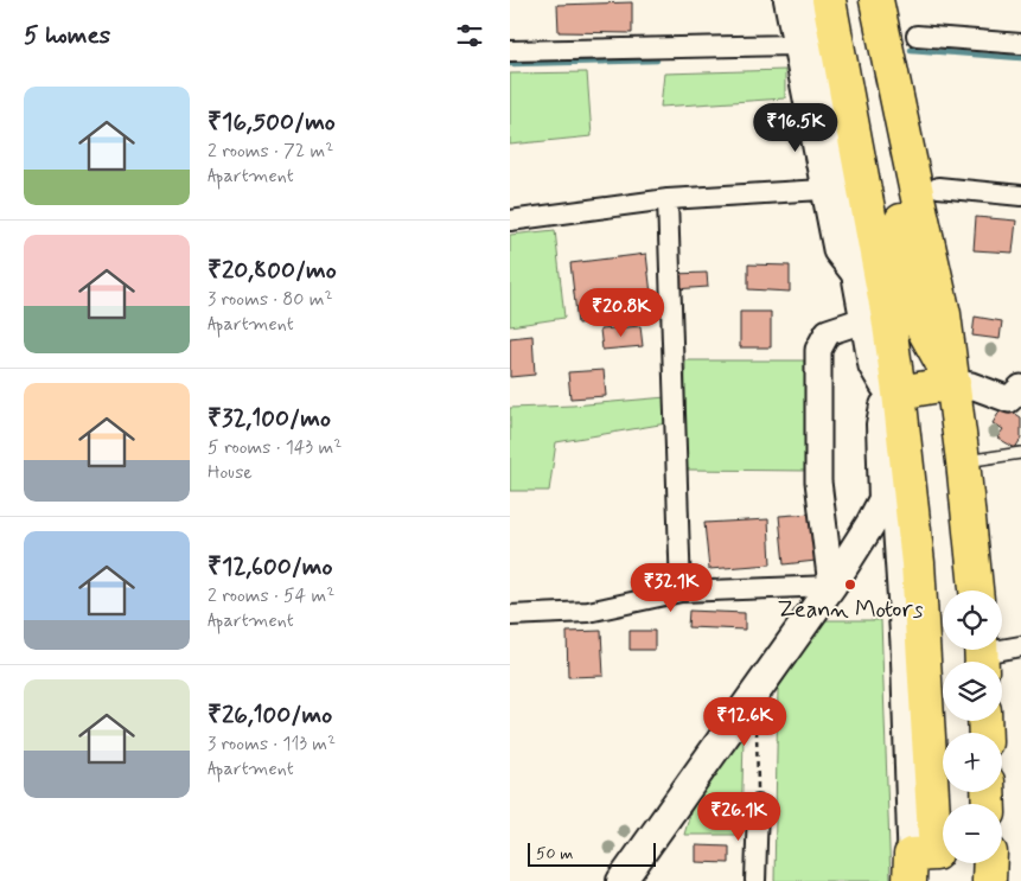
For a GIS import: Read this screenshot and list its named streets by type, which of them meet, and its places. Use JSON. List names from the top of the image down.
{
  "places": ["Zeann Motors"],
  "scale_bar": "50 m",
  "page": {
    "heading": "5 homes",
    "list": [
      {
        "name": "₹16,500/mo",
        "note": "2 rooms · 72 m² · Apartment"
      },
      {
        "name": "₹20,800/mo",
        "note": "3 rooms · 80 m² · Apartment"
      },
      {
        "name": "₹32,100/mo",
        "note": "5 rooms · 143 m² · House"
      },
      {
        "name": "₹12,600/mo",
        "note": "2 rooms · 54 m² · Apartment"
      },
      {
        "name": "₹26,100/mo",
        "note": "3 rooms · 113 m² · Apartment"
      }
    ],
    "price": [
      "₹16.5K",
      "₹20.8K",
      "₹32.1K",
      "₹12.6K",
      "₹26.1K"
    ],
    "map_buttons": ["+", "−"],
    "scale": "50 m"
  }
}
